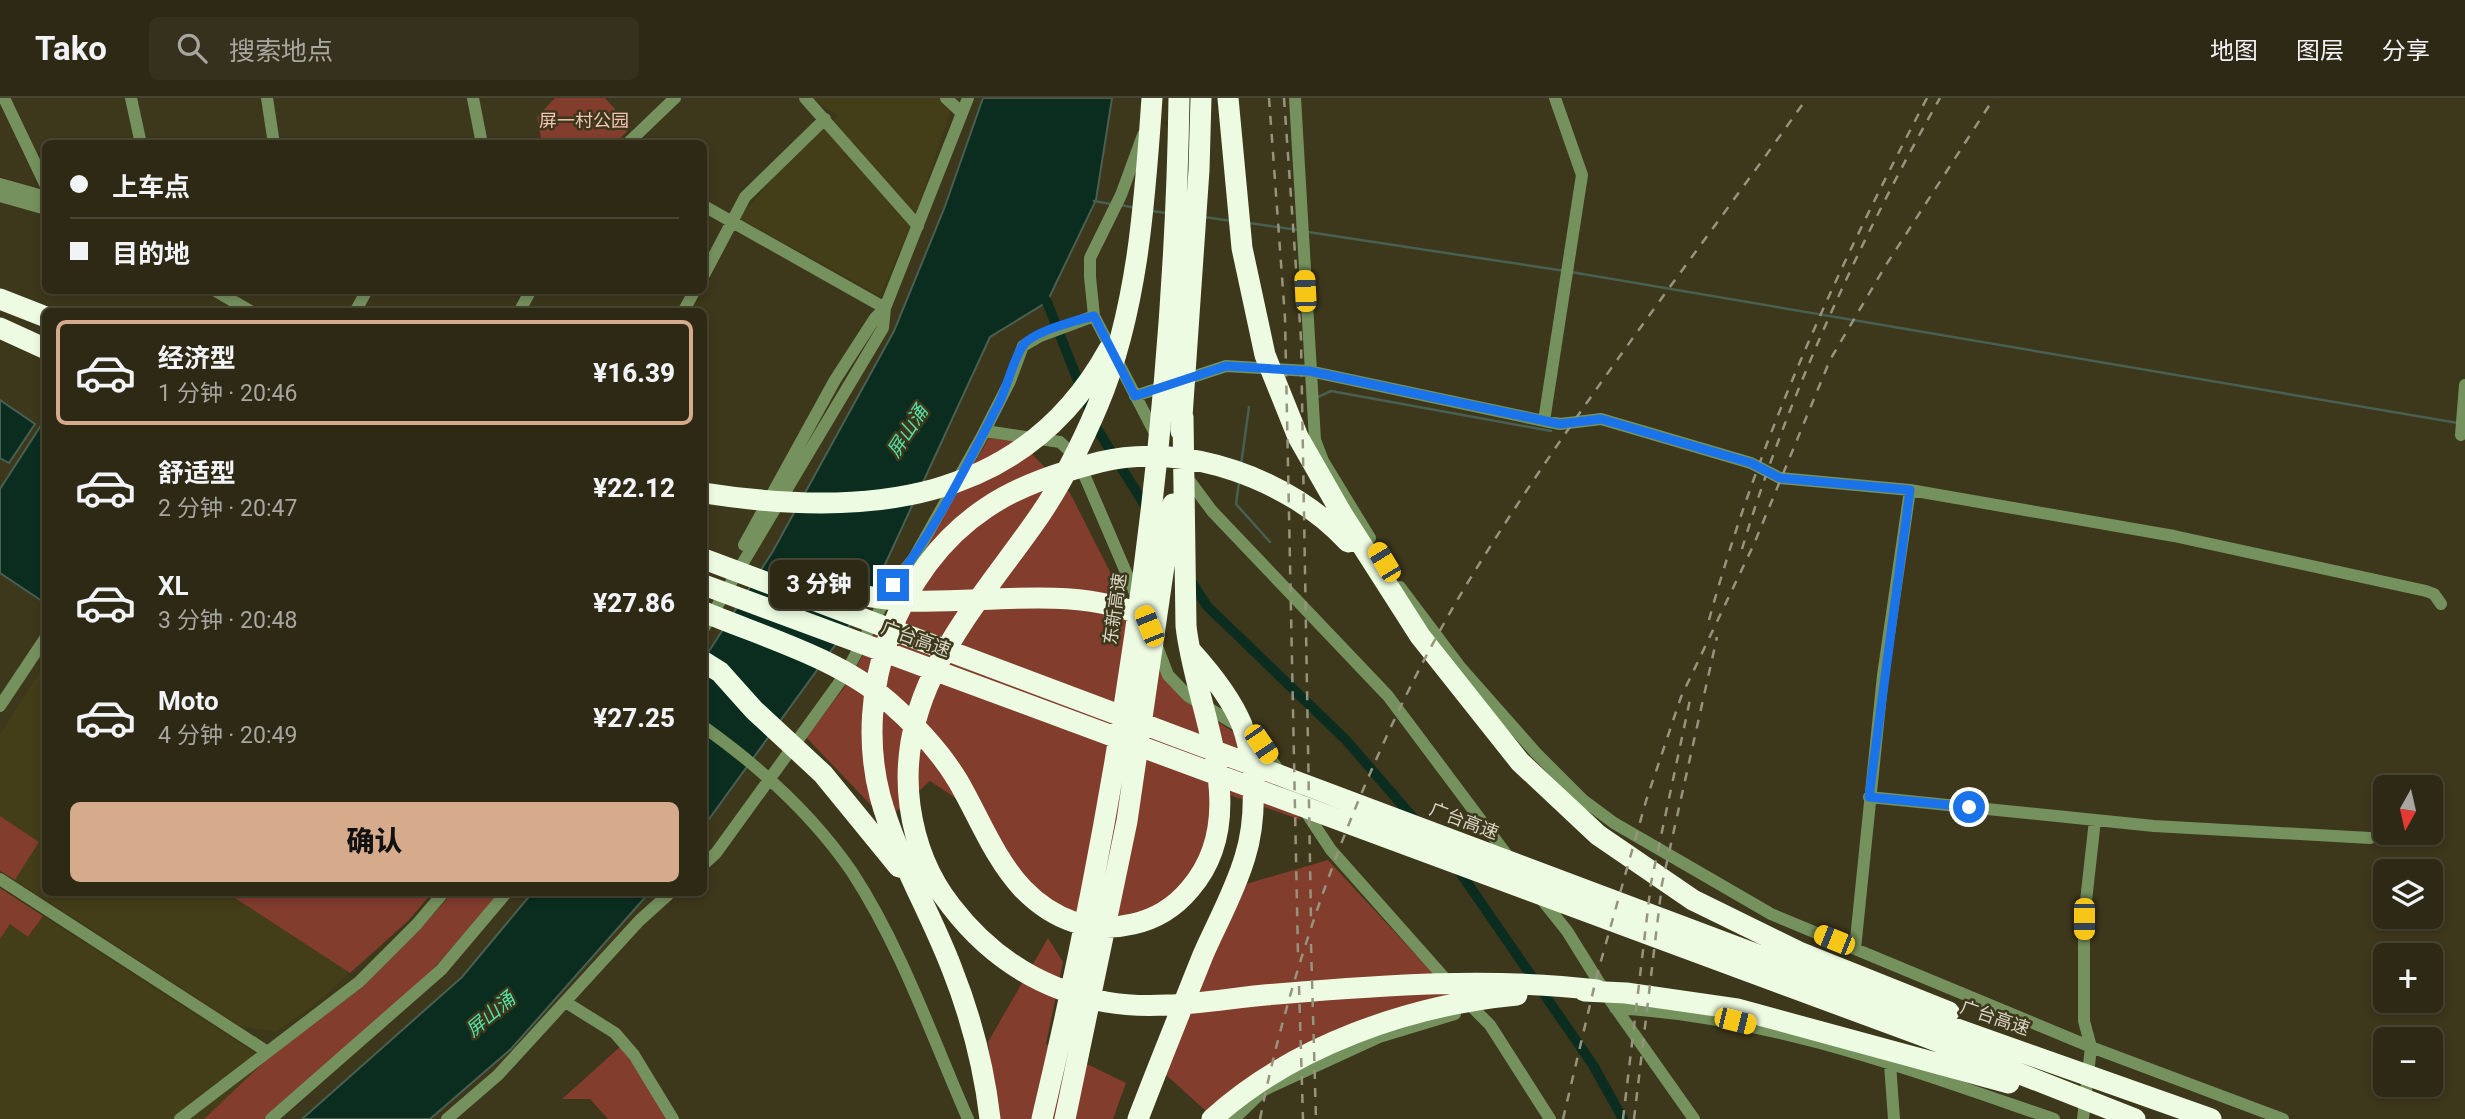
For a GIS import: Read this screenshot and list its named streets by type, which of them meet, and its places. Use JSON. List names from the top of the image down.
{
  "streets": {
    "highway": ["东新高速", "广台高速"]
  },
  "water": ["屏山涌"],
  "parks": ["屏一村公园"],
  "north": "bottom",
  "page": {
    "header": "Tako",
    "search": "搜索地点",
    "nav": ["地图", "图层", "分享"],
    "banner": ["上车点", "目的地"],
    "list": [
      {
        "name": "经济型",
        "note": "1 分钟 · 20:46",
        "value": "¥16.39"
      },
      {
        "name": "舒适型",
        "note": "2 分钟 · 20:47",
        "value": "¥22.12"
      },
      {
        "name": "XL",
        "note": "3 分钟 · 20:48",
        "value": "¥27.86"
      },
      {
        "name": "Moto",
        "note": "4 分钟 · 20:49",
        "value": "¥27.25"
      }
    ],
    "bubble": "3 分钟",
    "map_buttons": ["+", "−"],
    "buttons": "确认"
  }
}
